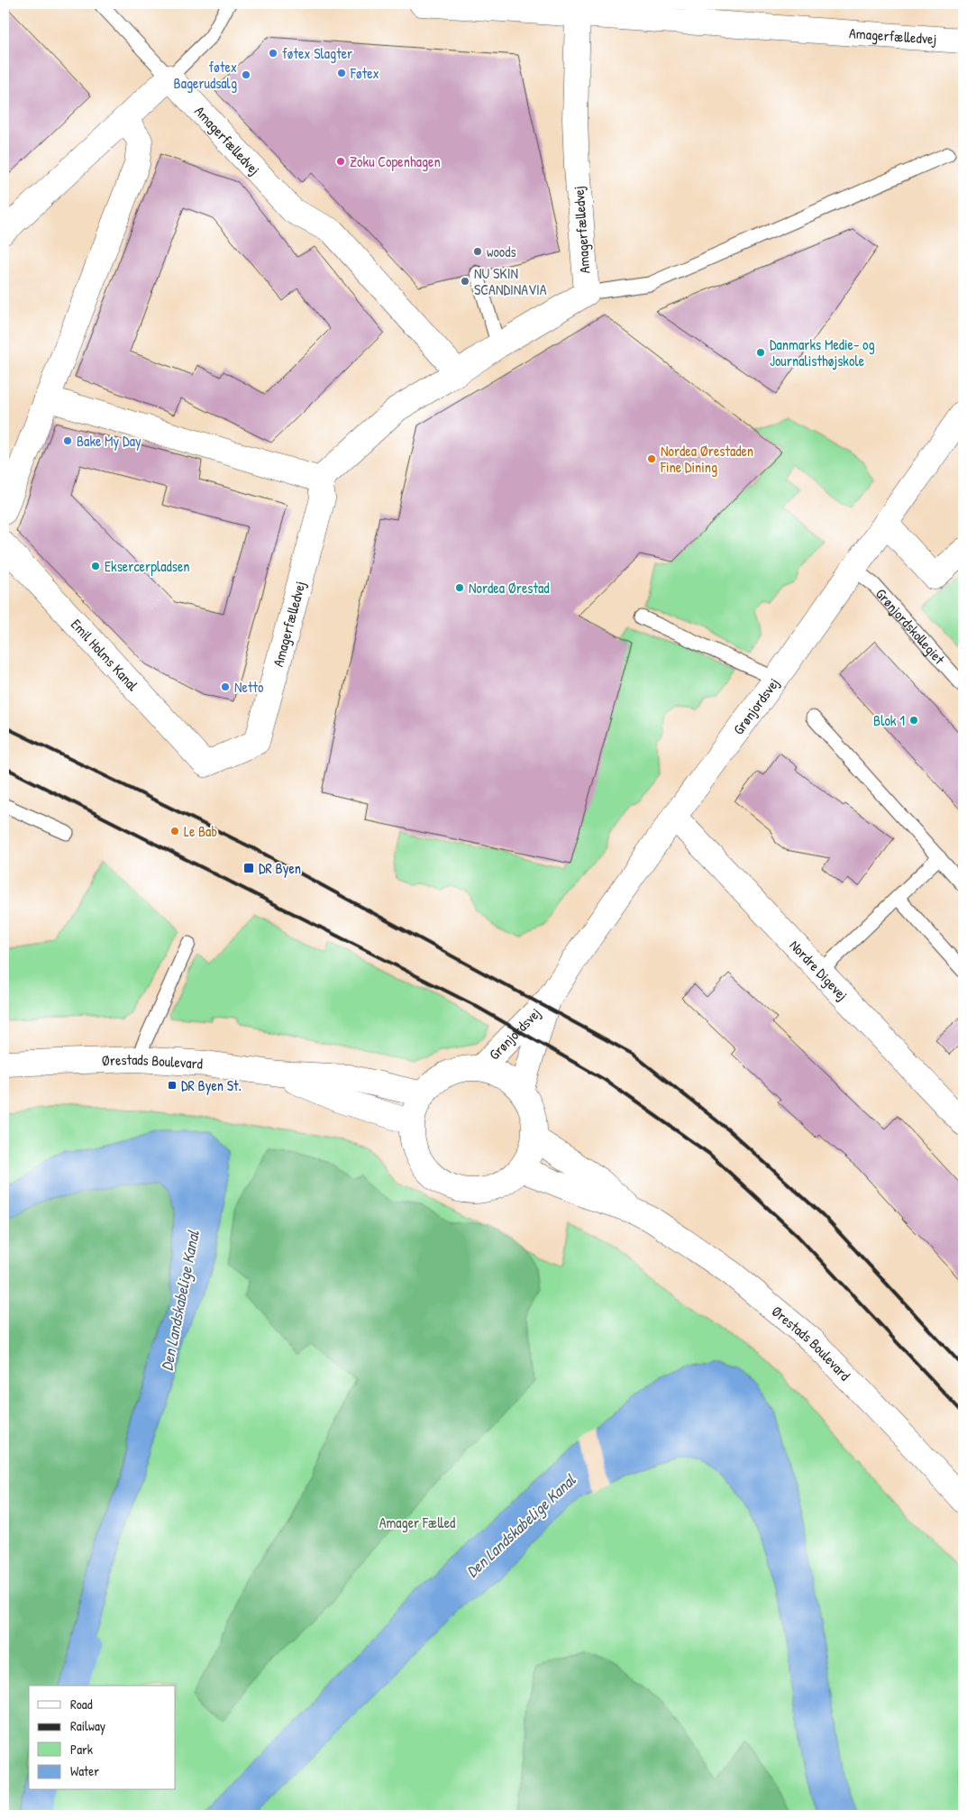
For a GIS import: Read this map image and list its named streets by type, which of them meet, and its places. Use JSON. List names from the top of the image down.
{
  "streets": {
    "street": [
      "Amagerfælledvej",
      "Emil Holms Kanal",
      "Grønjordsvej",
      "Nordre Digevej",
      "Ørestads Boulevard"
    ],
    "lane": ["Grønjordskollegiet"]
  },
  "crossings": [
    ["Amagerfælledvej", "Emil Holms Kanal"],
    ["Grønjordskollegiet", "Grønjordsvej"],
    ["Grønjordsvej", "Nordre Digevej"],
    ["Grønjordsvej", "Ørestads Boulevard"]
  ],
  "water": ["Den Landskabelige Kanal"],
  "parks": ["Amager Fælled"],
  "places": {
    "other": [
      "føtex Slagter",
      "Føtex",
      "føtex Bagerudsalg",
      "Zoku Copenhagen",
      "woods",
      "NU SKIN SCANDINAVIA",
      "Danmarks Medie- og Journalisthøjskole",
      "Bake My Day",
      "Nordea Ørestaden Fine Dining",
      "Eksercerpladsen",
      "Nordea Ørestad",
      "Netto",
      "Blok 1",
      "Le Bab"
    ],
    "transit": ["DR Byen", "DR Byen St."]
  },
  "legend": [
    "Road",
    "Railway",
    "Park",
    "Water"
  ]
}
